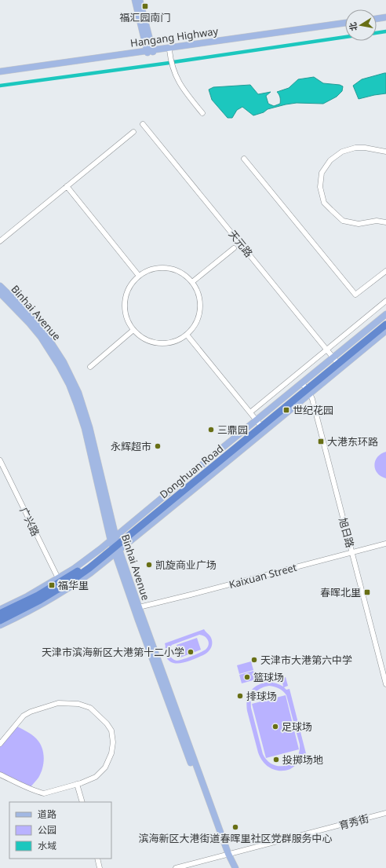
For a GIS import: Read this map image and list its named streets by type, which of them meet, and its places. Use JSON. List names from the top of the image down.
{
  "streets": {
    "highway": ["Donghuan Road"],
    "main road": ["Hangang Highway", "Binhai Avenue"],
    "street": [
      "天元路",
      "广兴路",
      "旭日路",
      "Kaixuan Street",
      "育秀街"
    ]
  },
  "crossings": [
    ["天元路", "Donghuan Road"],
    ["Binhai Avenue", "Donghuan Road"],
    ["Binhai Avenue", "Kaixuan Street"],
    ["Binhai Avenue", "育秀街"],
    ["Donghuan Road", "广兴路"],
    ["Donghuan Road", "旭日路"],
    ["旭日路", "Kaixuan Street"]
  ],
  "places": {
    "transit": [
      "福汇园南门",
      "世纪花园",
      "大港东环路",
      "福华里",
      "春晖北里"
    ],
    "other": [
      "三鼎园",
      "永辉超市",
      "凯旋商业广场",
      "天津市滨海新区大港第十二小学",
      "天津市大港第六中学",
      "篮球场",
      "排球场",
      "足球场",
      "投掷场地",
      "滨海新区大港街道春晖里社区党群服务中心"
    ]
  },
  "legend": ["道路", "公园", "水域"],
  "north": "left"
}
